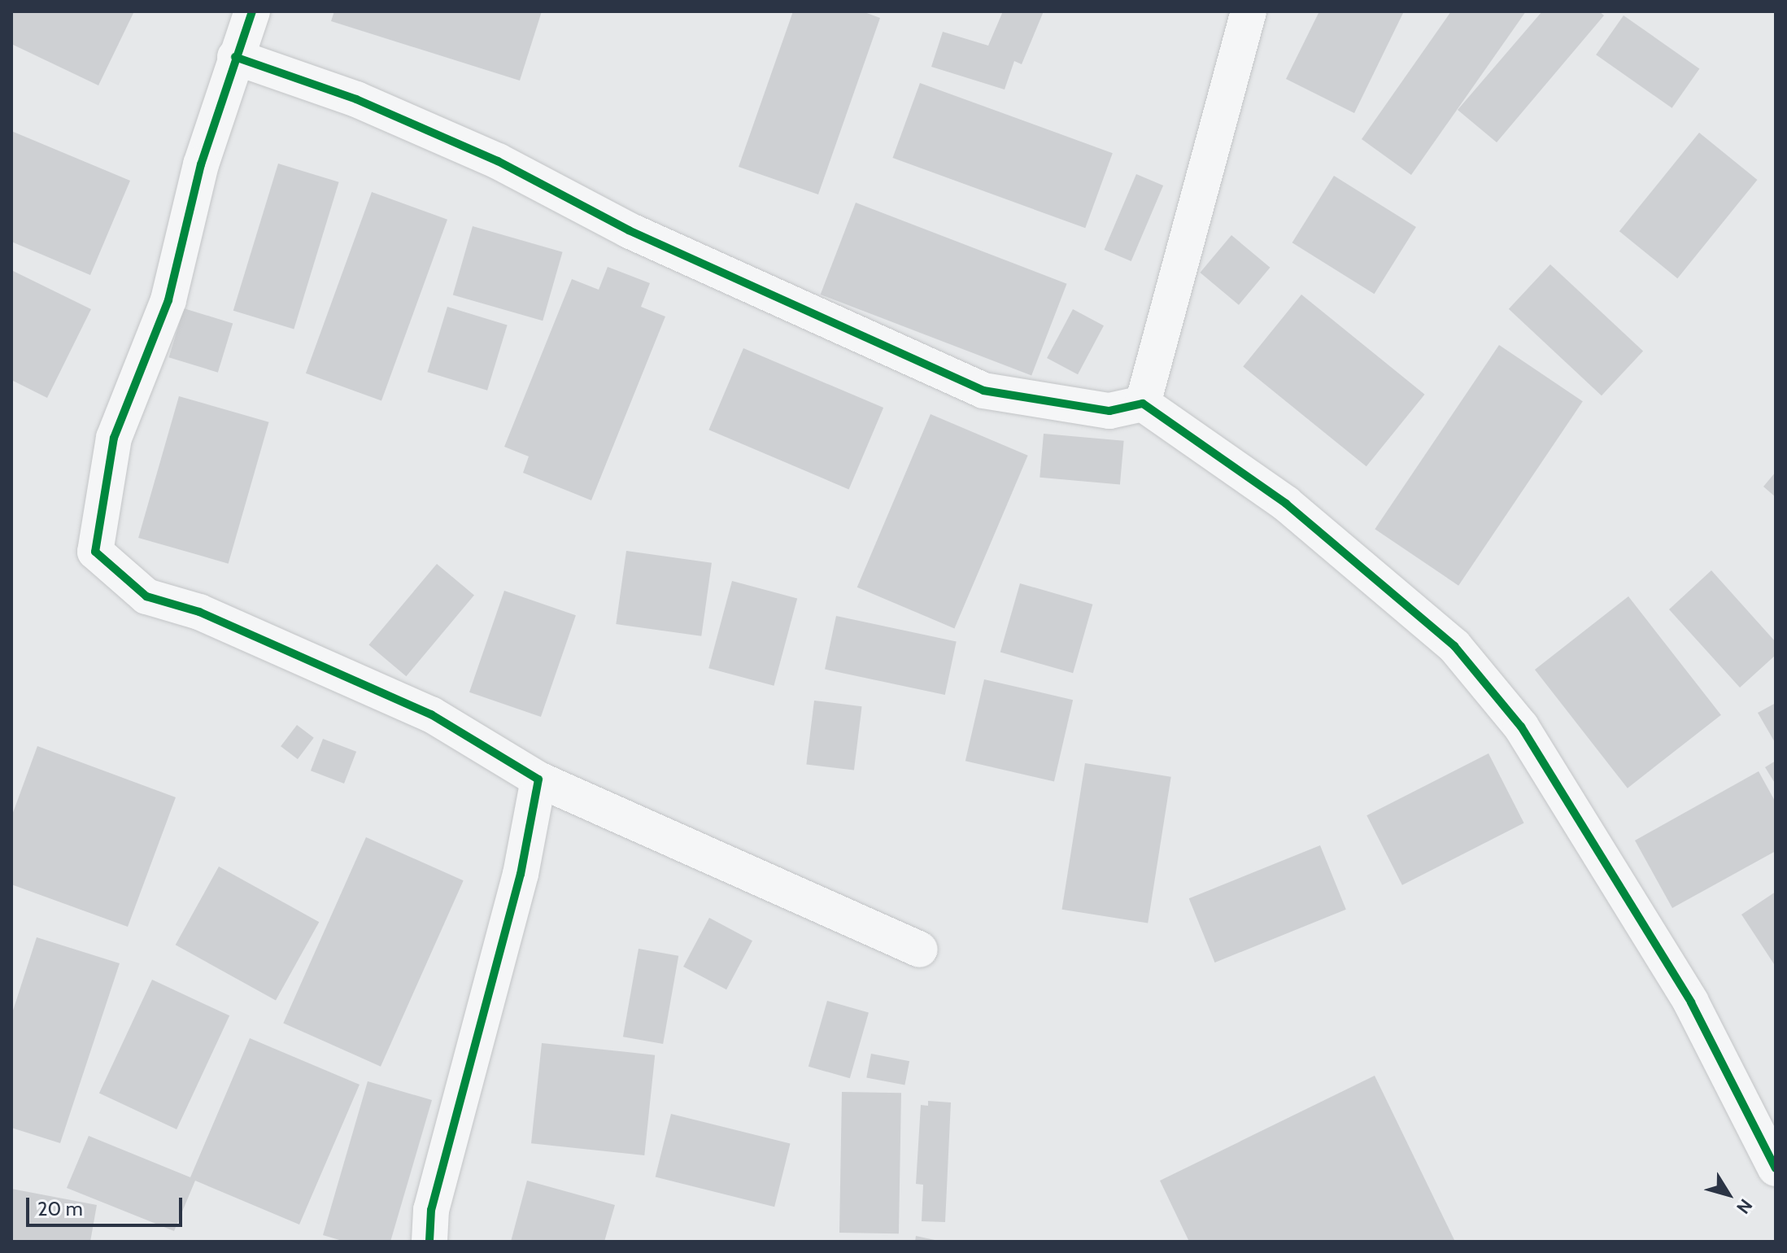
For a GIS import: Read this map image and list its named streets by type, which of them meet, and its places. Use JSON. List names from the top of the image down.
{
  "scale_bar": "20 m",
  "north": "bottom right"
}
